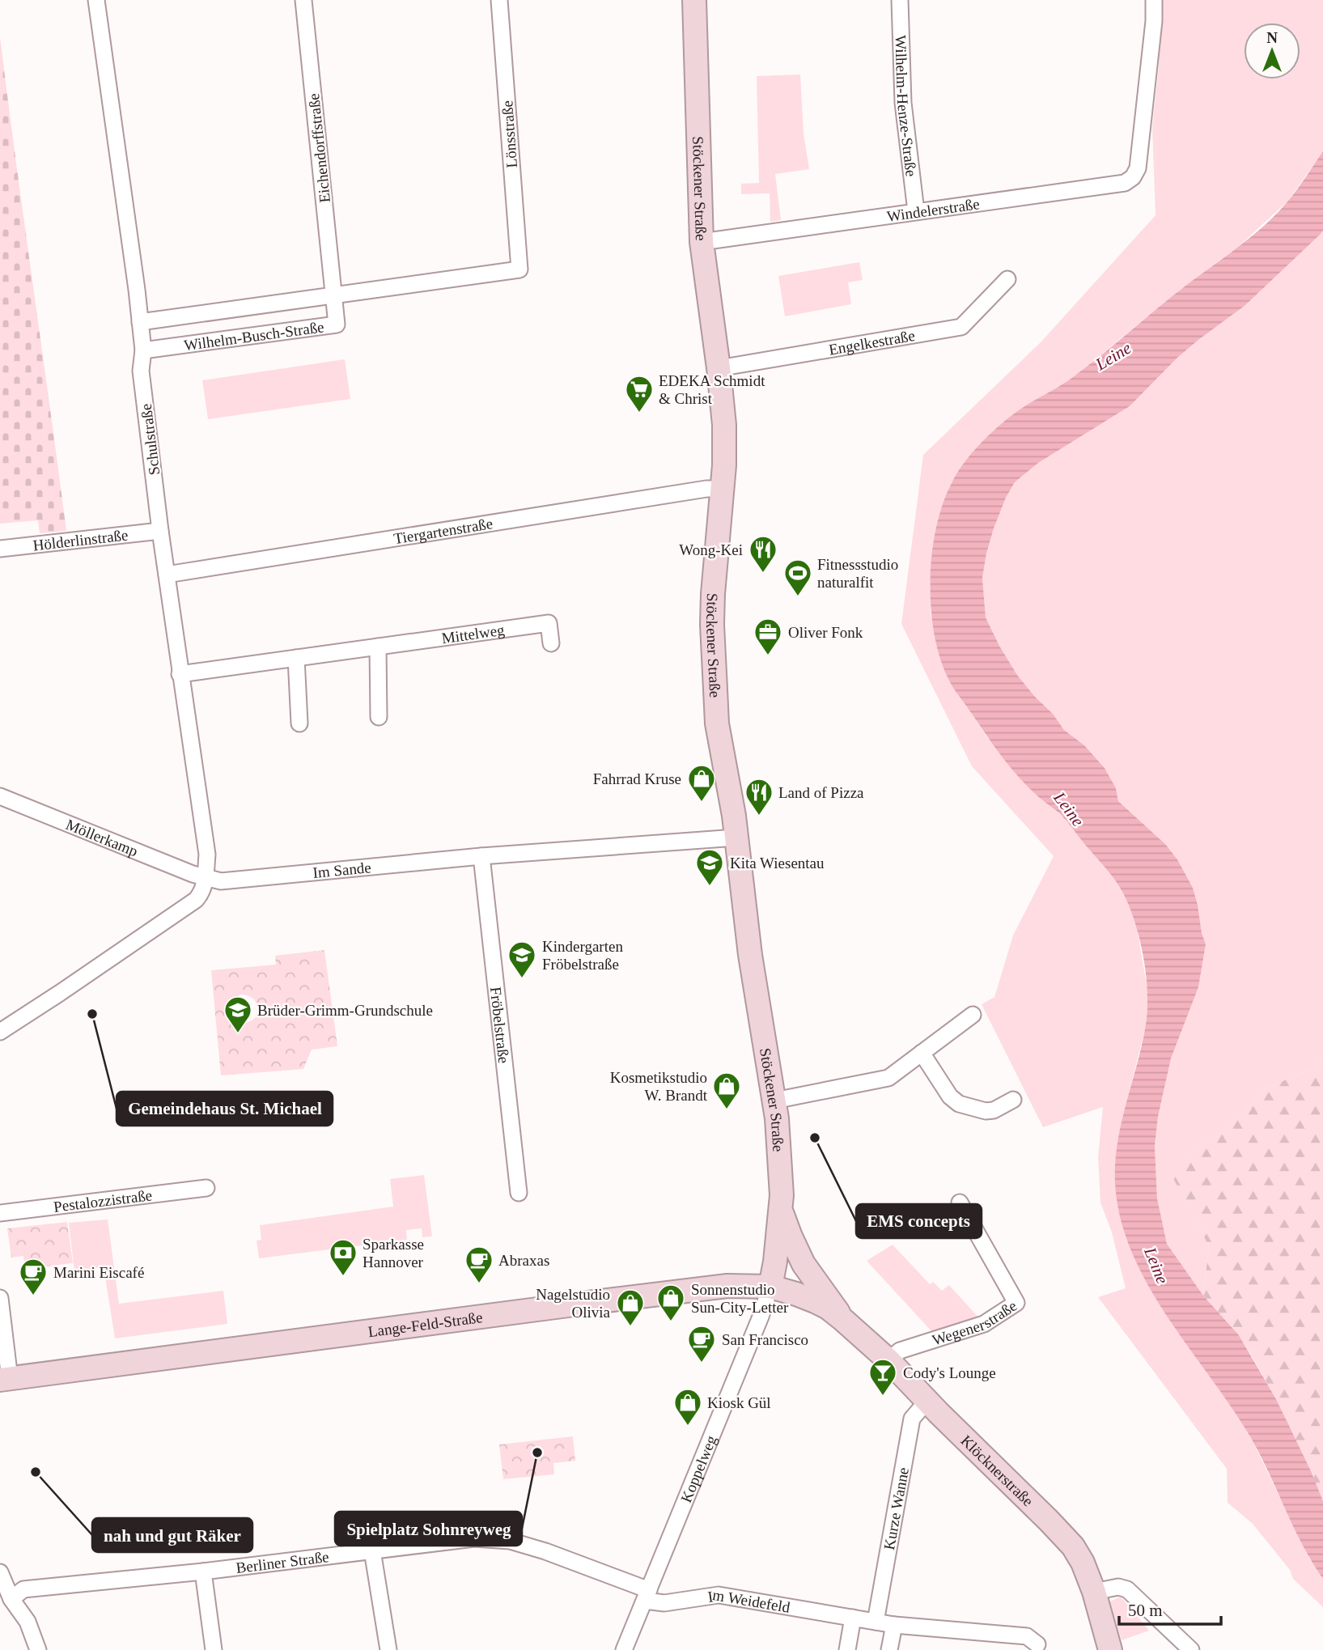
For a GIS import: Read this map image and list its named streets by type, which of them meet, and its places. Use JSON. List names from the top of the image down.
{
  "streets": {
    "main road": ["Stöckener Straße", "Lange-Feld-Straße", "Klöcknerstraße"],
    "street": [
      "Wilhelm-Henze-Straße",
      "Lönsstraße",
      "Eichendorffstraße",
      "Windelerstraße",
      "Wilhelm-Busch-Straße",
      "Engelkestraße",
      "Schulstraße",
      "Tiergartenstraße",
      "Hölderlinstraße",
      "Mittelweg",
      "Möllerkamp",
      "Im Sande",
      "Fröbelstraße",
      "Pestalozzistraße",
      "Wegenerstraße",
      "Koppelweg",
      "Kurze Wanne",
      "Berliner Straße",
      "Im Weidefeld"
    ]
  },
  "crossings": [
    ["Wilhelm-Henze-Straße", "Windelerstraße"],
    ["Lönsstraße", "Wilhelm-Busch-Straße"],
    ["Eichendorffstraße", "Wilhelm-Busch-Straße"],
    ["Stöckener Straße", "Windelerstraße"],
    ["Stöckener Straße", "Engelkestraße"],
    ["Stöckener Straße", "Tiergartenstraße"],
    ["Stöckener Straße", "Im Sande"],
    ["Stöckener Straße", "Lange-Feld-Straße"],
    ["Stöckener Straße", "Koppelweg"],
    ["Wilhelm-Busch-Straße", "Schulstraße"],
    ["Schulstraße", "Tiergartenstraße"],
    ["Schulstraße", "Hölderlinstraße"],
    ["Schulstraße", "Mittelweg"],
    ["Schulstraße", "Möllerkamp"],
    ["Schulstraße", "Im Sande"],
    ["Möllerkamp", "Im Sande"],
    ["Im Sande", "Fröbelstraße"],
    ["Wegenerstraße", "Klöcknerstraße"],
    ["Lange-Feld-Straße", "Koppelweg"],
    ["Lange-Feld-Straße", "Klöcknerstraße"],
    ["Koppelweg", "Berliner Straße"],
    ["Koppelweg", "Im Weidefeld"],
    ["Klöcknerstraße", "Kurze Wanne"],
    ["Kurze Wanne", "Im Weidefeld"],
    ["Berliner Straße", "Im Weidefeld"]
  ],
  "water": ["Leine"],
  "places": {
    "supermarket": ["EDEKA Schmidt & Christ"],
    "restaurant": ["Wong-Kei", "Land of Pizza"],
    "sports": ["Fitnessstudio naturalfit"],
    "office": ["Oliver Fonk"],
    "shop": [
      "Fahrrad Kruse",
      "Kosmetikstudio W. Brandt",
      "Sonnenstudio Sun-City-Letter",
      "Nagelstudio Olivia",
      "Kiosk Gül"
    ],
    "school or university": ["Kita Wiesentau", "Kindergarten Fröbelstraße", "Brüder-Grimm-Grundschule"],
    "other": [
      "Gemeindehaus St. Michael",
      "EMS concepts",
      "Spielplatz Sohnreyweg",
      "nah und gut Räker"
    ],
    "bank": ["Sparkasse Hannover"],
    "cafe": ["Abraxas", "Marini Eiscafé", "San Francisco"],
    "bar": ["Cody's Lounge"]
  },
  "scale_bar": "50 m",
  "north": "top"
}
